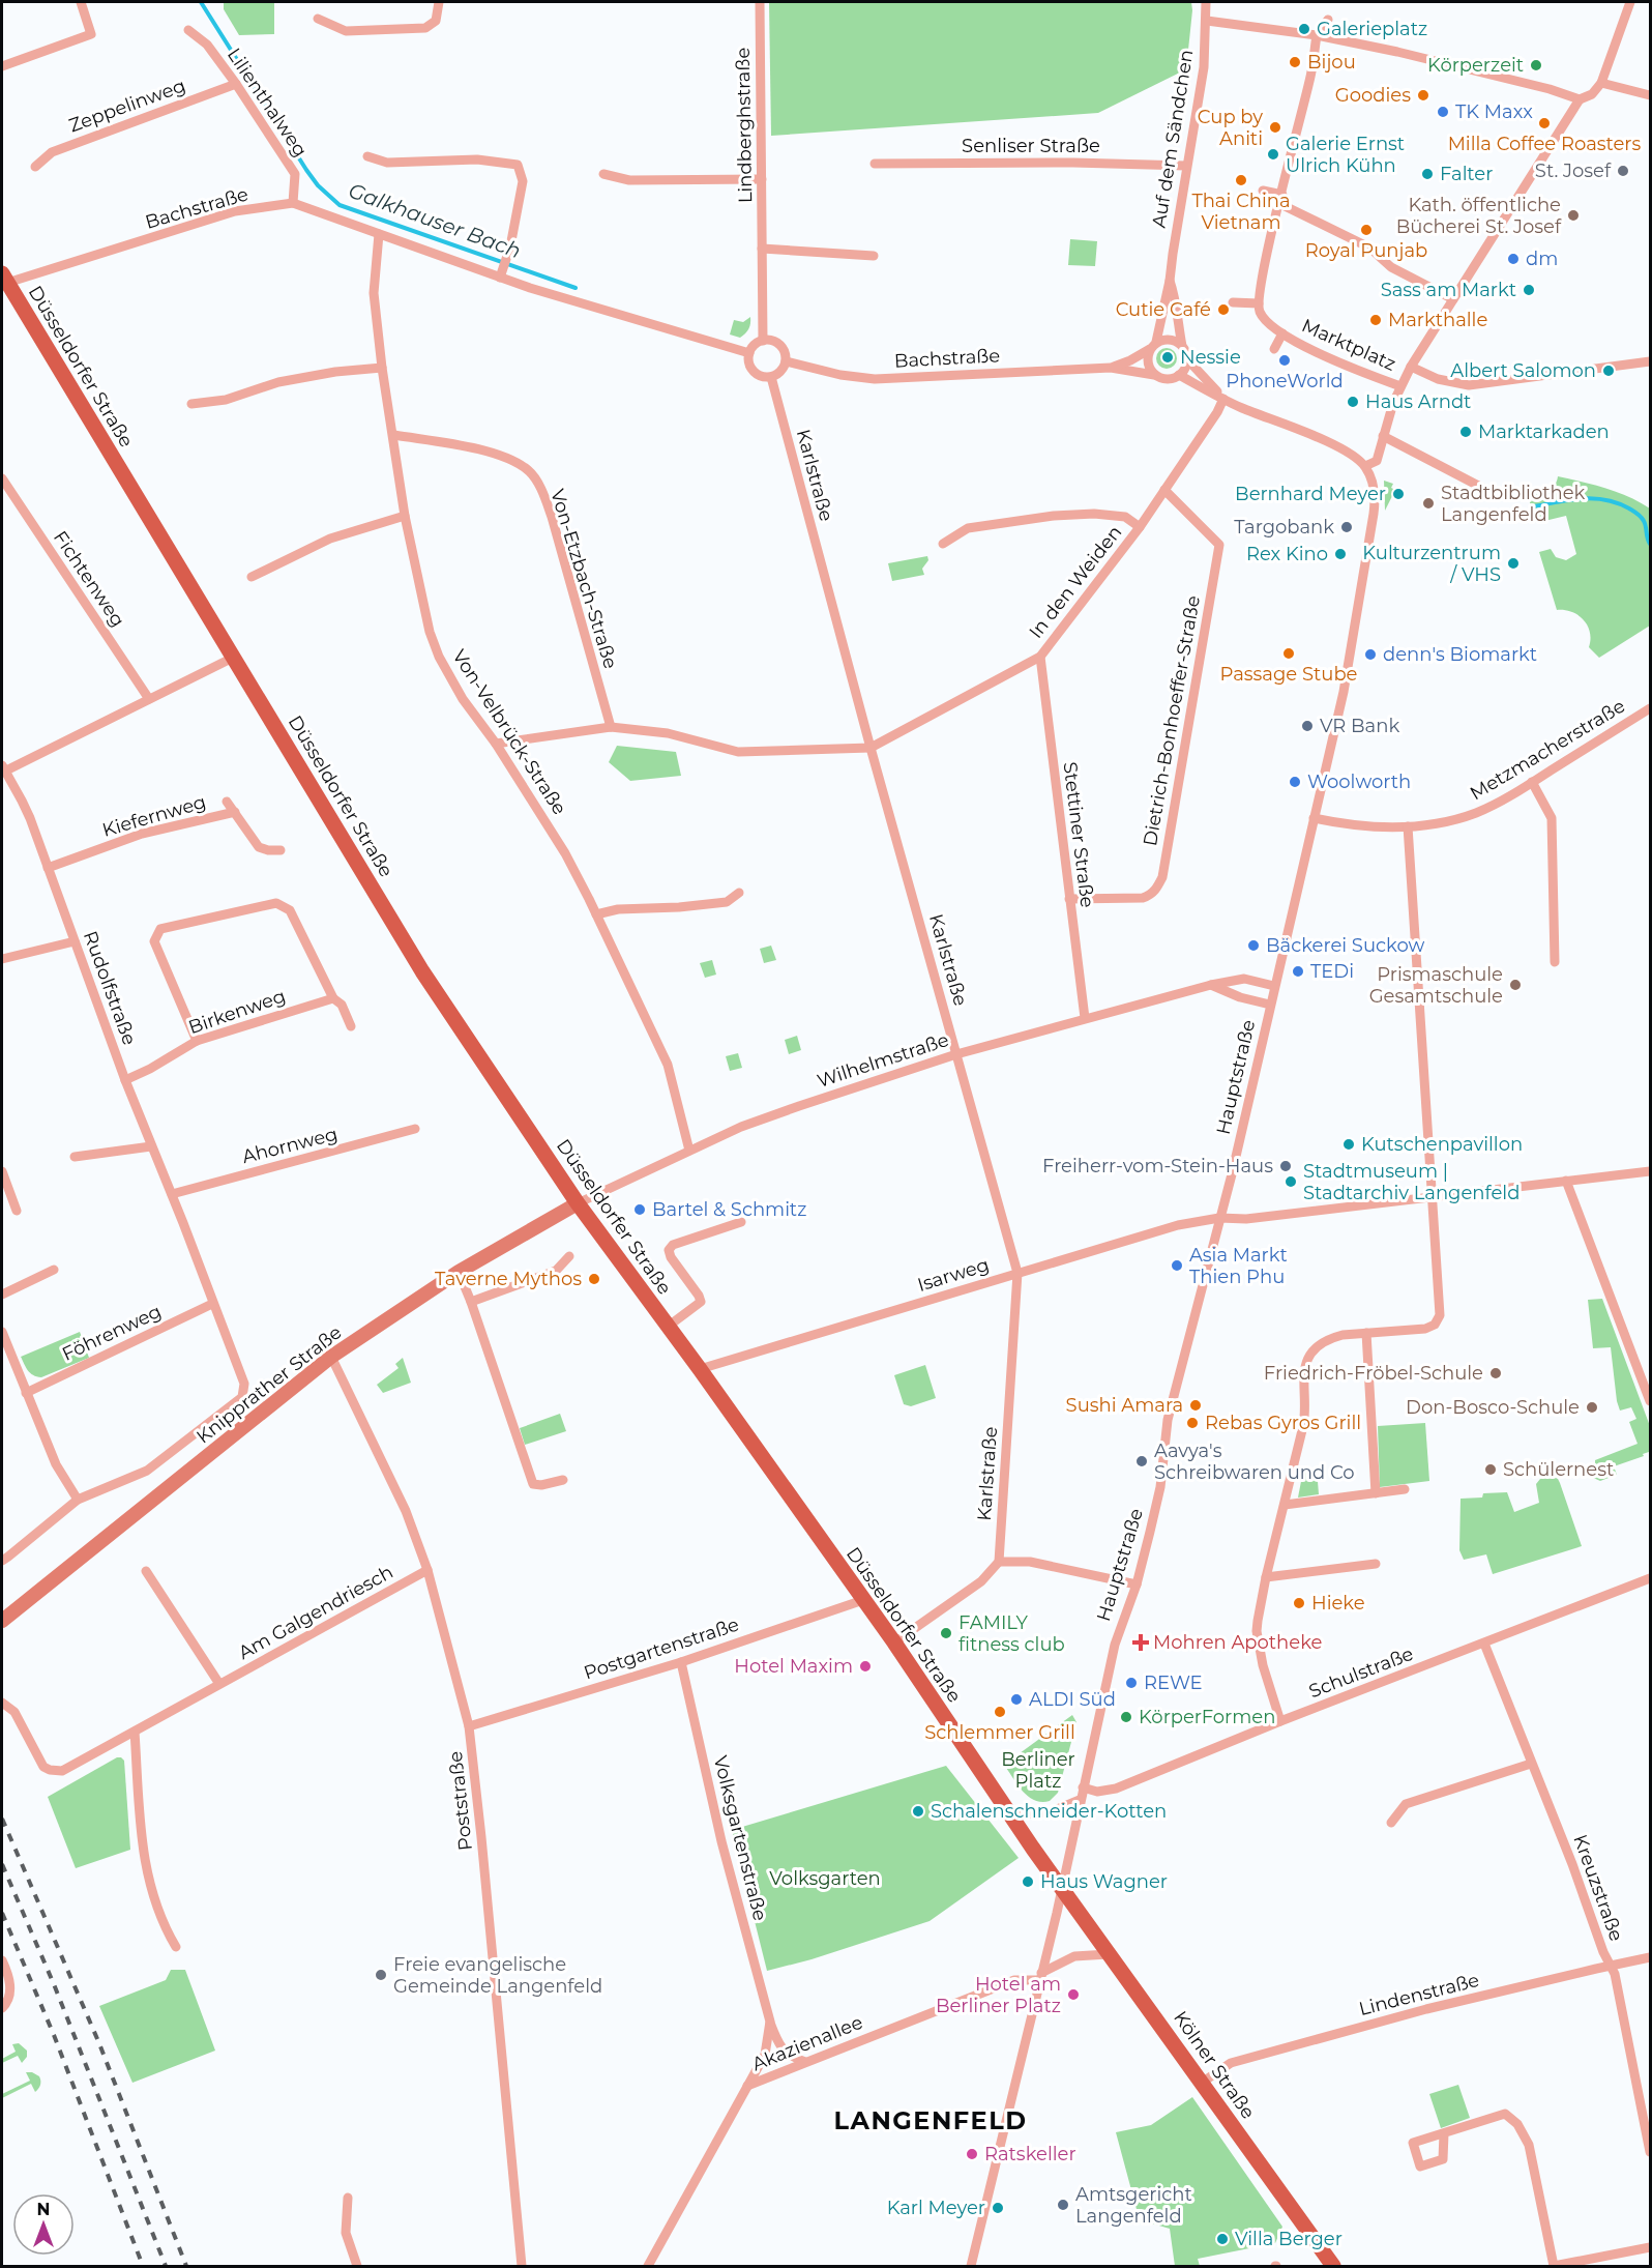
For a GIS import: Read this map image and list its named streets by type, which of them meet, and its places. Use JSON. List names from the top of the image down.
{
  "streets": {
    "main road": ["Düsseldorfer Straße", "Knipprather Straße", "Kölner Straße"],
    "street": [
      "Lilienthalweg",
      "Zeppelinweg",
      "Lindberghstraße",
      "Auf dem Sändchen",
      "Senliser Straße",
      "Bachstraße",
      "Marktplatz",
      "Karlstraße",
      "Fichtenweg",
      "Von-Etzbach-Straße",
      "In den Weiden",
      "Dietrich-Bonhoeffer-Straße",
      "Von-Velbrück-Straße",
      "Metzmacherstraße",
      "Kiefernweg",
      "Stettiner Straße",
      "Rudolfstraße",
      "Birkenweg",
      "Wilhelmstraße",
      "Hauptstraße",
      "Ahornweg",
      "Isarweg",
      "Föhrenweg",
      "Am Galgendriesch",
      "Postgartenstraße",
      "Schulstraße",
      "Poststraße",
      "Volksgartenstraße",
      "Kreuzstraße",
      "Lindenstraße",
      "Akazienallee"
    ]
  },
  "crossings": [
    ["Lilienthalweg", "Zeppelinweg"],
    ["Lilienthalweg", "Bachstraße"],
    ["Lindberghstraße", "Bachstraße"],
    ["Lindberghstraße", "Karlstraße"],
    ["Auf dem Sändchen", "Senliser Straße"],
    ["Auf dem Sändchen", "Bachstraße"],
    ["Bachstraße", "Düsseldorfer Straße"],
    ["Bachstraße", "Karlstraße"],
    ["Bachstraße", "Von-Velbrück-Straße"],
    ["Düsseldorfer Straße", "Wilhelmstraße"],
    ["Düsseldorfer Straße", "Hauptstraße"],
    ["Düsseldorfer Straße", "Isarweg"],
    ["Düsseldorfer Straße", "Knipprather Straße"],
    ["Düsseldorfer Straße", "Postgartenstraße"],
    ["Düsseldorfer Straße", "Kölner Straße"],
    ["Karlstraße", "In den Weiden"],
    ["Karlstraße", "Wilhelmstraße"],
    ["Karlstraße", "Isarweg"],
    ["Von-Etzbach-Straße", "Von-Velbrück-Straße"],
    ["In den Weiden", "Dietrich-Bonhoeffer-Straße"],
    ["In den Weiden", "Stettiner Straße"],
    ["Dietrich-Bonhoeffer-Straße", "Stettiner Straße"],
    ["Von-Velbrück-Straße", "Wilhelmstraße"],
    ["Metzmacherstraße", "Hauptstraße"],
    ["Kiefernweg", "Rudolfstraße"],
    ["Stettiner Straße", "Wilhelmstraße"],
    ["Rudolfstraße", "Birkenweg"],
    ["Rudolfstraße", "Ahornweg"],
    ["Rudolfstraße", "Föhrenweg"],
    ["Wilhelmstraße", "Hauptstraße"],
    ["Wilhelmstraße", "Knipprather Straße"],
    ["Hauptstraße", "Isarweg"],
    ["Hauptstraße", "Schulstraße"],
    ["Hauptstraße", "Akazienallee"],
    ["Hauptstraße", "Kölner Straße"],
    ["Knipprather Straße", "Poststraße"],
    ["Am Galgendriesch", "Poststraße"],
    ["Postgartenstraße", "Poststraße"],
    ["Postgartenstraße", "Volksgartenstraße"],
    ["Schulstraße", "Kreuzstraße"],
    ["Volksgartenstraße", "Akazienallee"],
    ["Kreuzstraße", "Lindenstraße"],
    ["Lindenstraße", "Kölner Straße"]
  ],
  "districts": ["LANGENFELD"],
  "water": ["Galkhauser Bach"],
  "parks": ["Berliner Platz", "Volksgarten"],
  "places": {
    "other": [
      "Galerieplatz",
      "Bijou",
      "Körperzeit",
      "Goodies",
      "TK Maxx",
      "Milla Coffee Roasters",
      "Cup by Aniti",
      "Galerie Ernst Ulrich Kühn",
      "St. Josef",
      "Falter",
      "Thai China Vietnam",
      "Kath. öffentliche Bücherei St. Josef",
      "Royal Punjab",
      "dm",
      "Sass am Markt",
      "Cutie Café",
      "Markthalle",
      "Nessie",
      "PhoneWorld",
      "Albert Salomon",
      "Haus Arndt",
      "Marktarkaden",
      "Bernhard Meyer",
      "Stadtbibliothek Langenfeld",
      "Targobank",
      "Rex Kino",
      "Kulturzentrum / VHS",
      "Passage Stube",
      "denn's Biomarkt",
      "VR Bank",
      "Woolworth",
      "Bäckerei Suckow",
      "TEDi",
      "Prismaschule Gesamtschule",
      "Kutschenpavillon",
      "Freiherr-vom-Stein-Haus",
      "Stadtmuseum | Stadtarchiv Langenfeld",
      "Bartel & Schmitz",
      "Asia Markt Thien Phu",
      "Taverne Mythos",
      "Friedrich-Fröbel-Schule",
      "Sushi Amara",
      "Don-Bosco-Schule",
      "Rebas Gyros Grill",
      "Aavya's Schreibwaren und Co",
      "Schülernest",
      "Hieke",
      "FAMILY fitness club",
      "Hotel Maxim",
      "REWE",
      "ALDI Süd",
      "Schlemmer Grill",
      "KörperFormen",
      "Schalenschneider-Kotten",
      "Haus Wagner",
      "Freie evangelische Gemeinde Langenfeld",
      "Hotel am Berliner Platz",
      "Ratskeller",
      "Amtsgericht Langenfeld",
      "Karl Meyer",
      "Villa Berger"
    ],
    "health": ["Mohren Apotheke"]
  },
  "north": "top"
}
